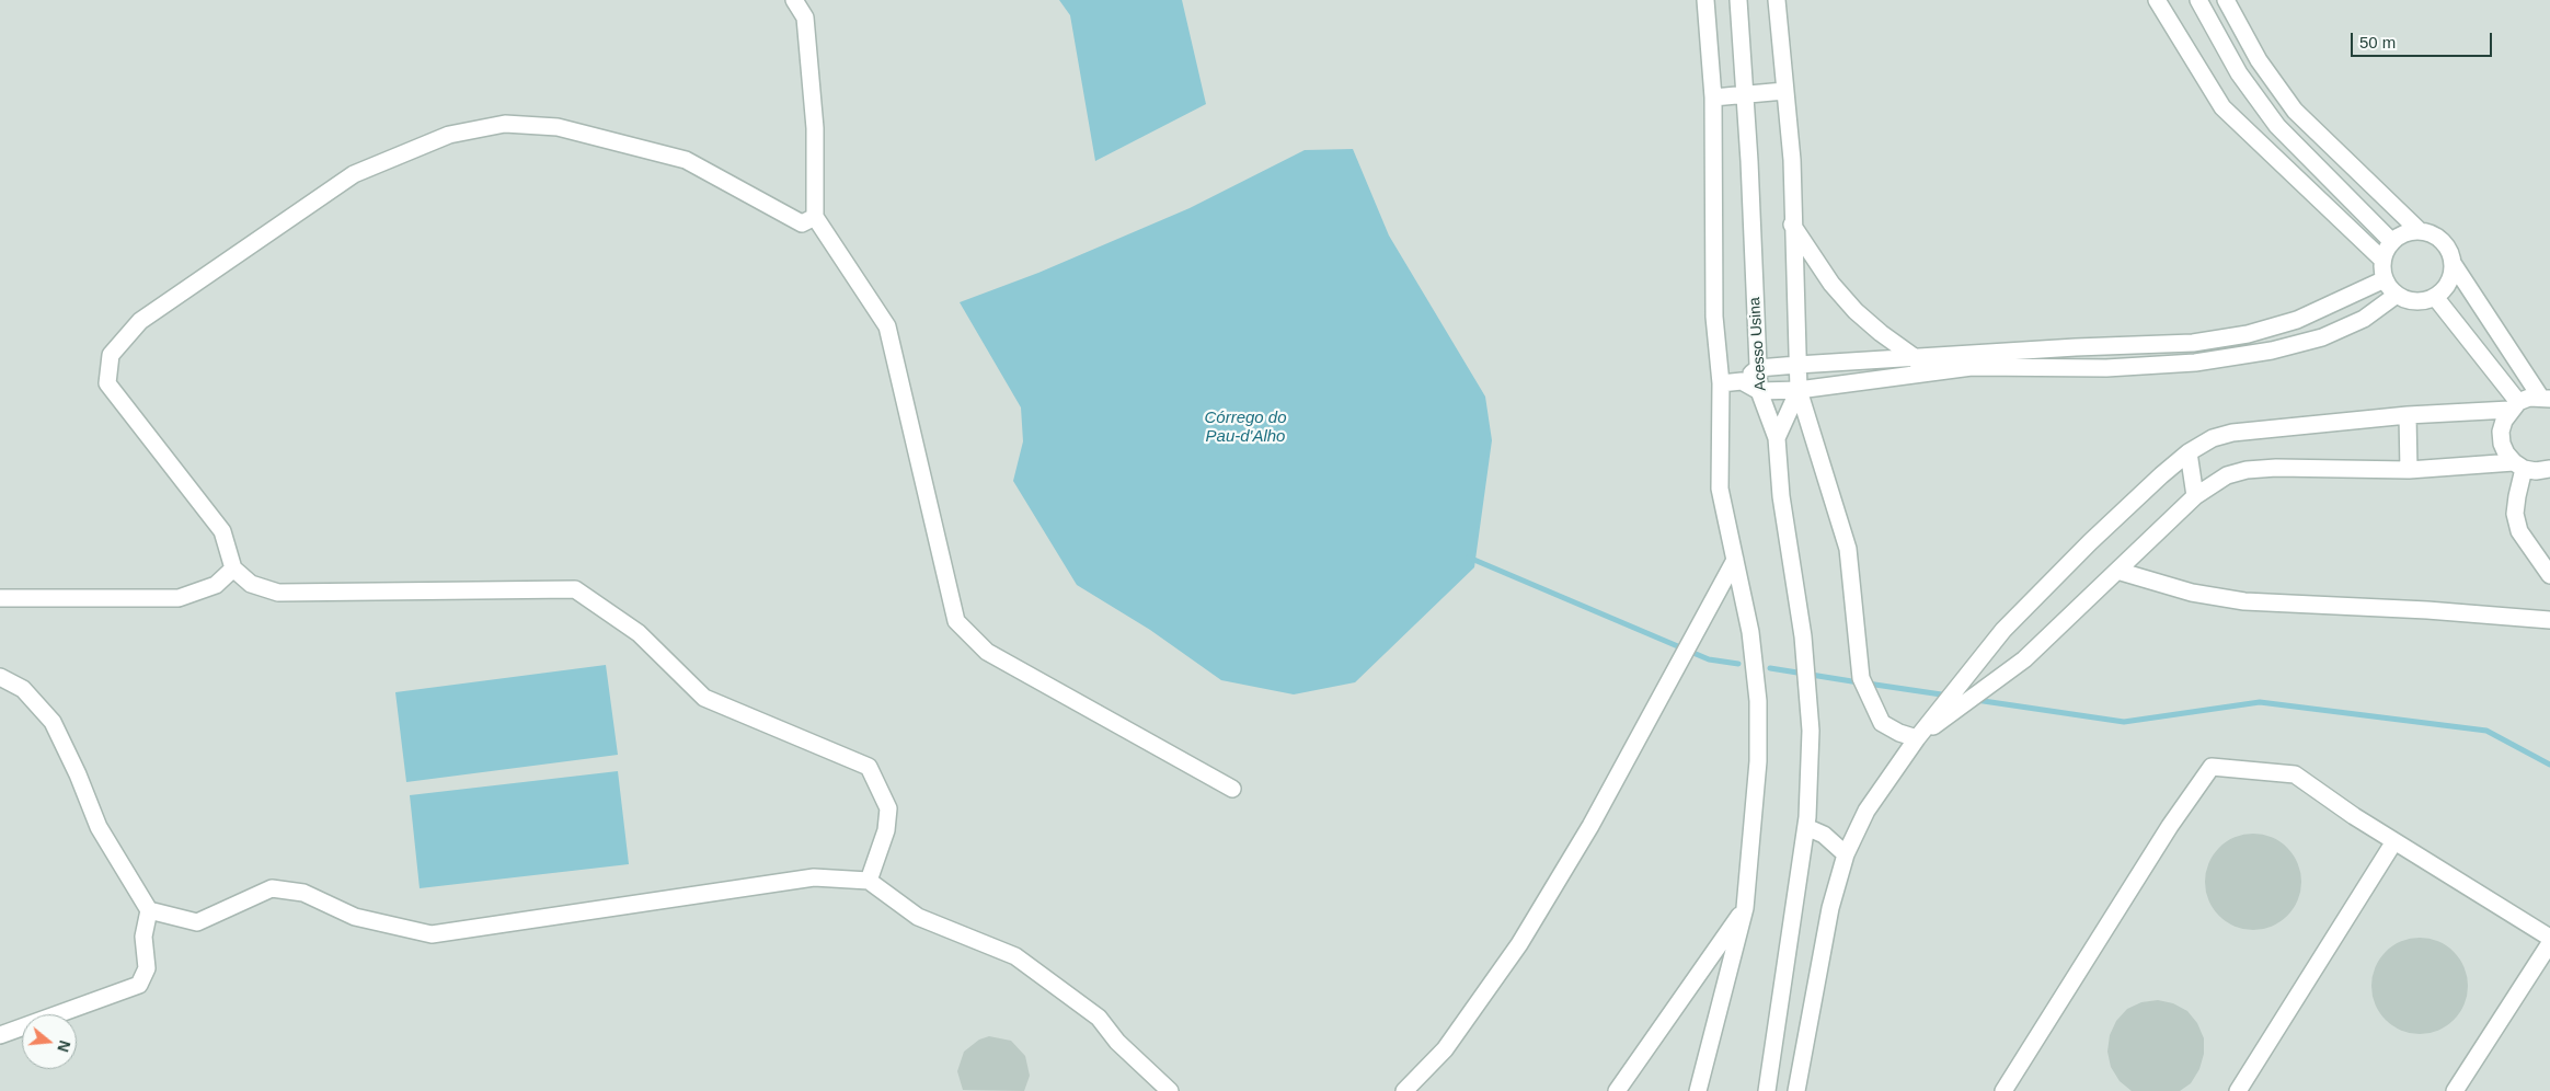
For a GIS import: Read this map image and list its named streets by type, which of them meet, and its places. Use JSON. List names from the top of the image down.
{
  "streets": {
    "street": ["Acesso Usina"]
  },
  "water": ["Córrego do Pau-d'Alho"],
  "scale_bar": "50 m",
  "north": "right"
}
